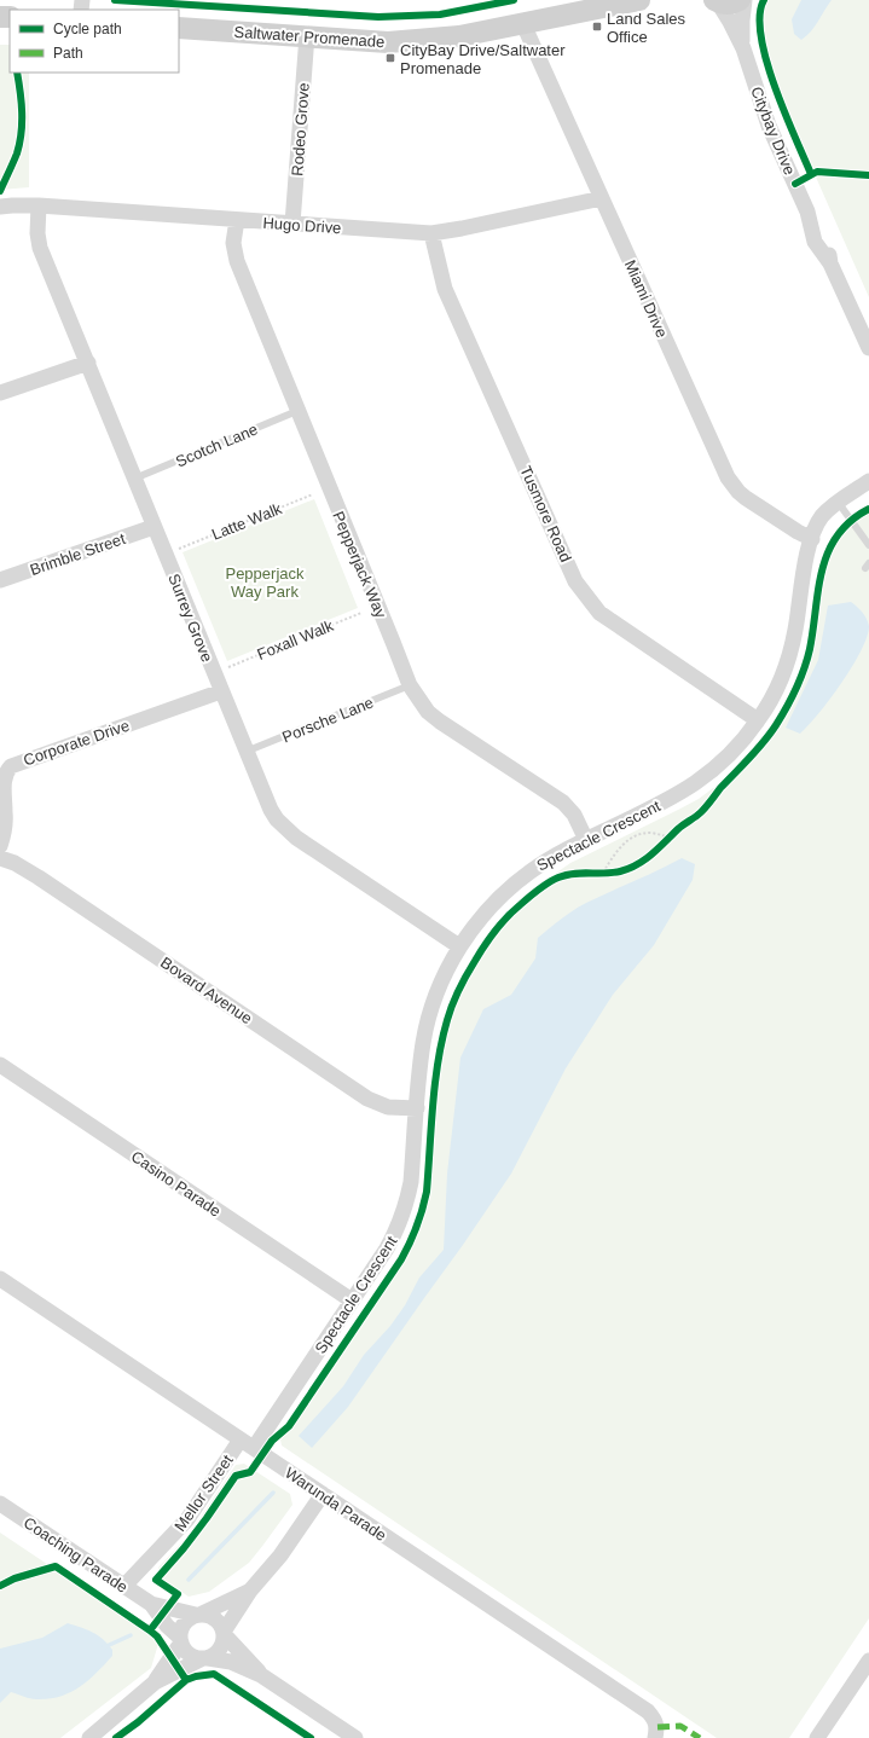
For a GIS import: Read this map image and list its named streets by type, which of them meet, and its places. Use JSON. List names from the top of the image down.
{
  "streets": {
    "street": [
      "Saltwater Promenade",
      "Rodeo Grove",
      "Citybay Drive",
      "Hugo Drive",
      "Miami Drive",
      "Tusmore Road",
      "Brimble Street",
      "Pepperjack Way",
      "Surrey Grove",
      "Corporate Drive",
      "Spectacle Crescent",
      "Bovard Avenue",
      "Casino Parade",
      "Mellor Street",
      "Warunda Parade",
      "Coaching Parade"
    ],
    "lane": ["Scotch Lane", "Porsche Lane"],
    "path": ["Latte Walk", "Foxall Walk"]
  },
  "crossings": [
    ["Saltwater Promenade", "Rodeo Grove"],
    ["Saltwater Promenade", "Miami Drive"],
    ["Rodeo Grove", "Hugo Drive"],
    ["Hugo Drive", "Miami Drive"],
    ["Hugo Drive", "Tusmore Road"],
    ["Hugo Drive", "Pepperjack Way"],
    ["Hugo Drive", "Surrey Grove"],
    ["Miami Drive", "Spectacle Crescent"],
    ["Scotch Lane", "Pepperjack Way"],
    ["Scotch Lane", "Surrey Grove"],
    ["Tusmore Road", "Spectacle Crescent"],
    ["Brimble Street", "Surrey Grove"],
    ["Pepperjack Way", "Porsche Lane"],
    ["Pepperjack Way", "Spectacle Crescent"],
    ["Surrey Grove", "Porsche Lane"],
    ["Surrey Grove", "Corporate Drive"],
    ["Surrey Grove", "Spectacle Crescent"],
    ["Spectacle Crescent", "Bovard Avenue"],
    ["Spectacle Crescent", "Casino Parade"],
    ["Spectacle Crescent", "Warunda Parade"],
    ["Mellor Street", "Warunda Parade"],
    ["Mellor Street", "Coaching Parade"]
  ],
  "parks": ["Pepperjack Way Park"],
  "places": {
    "transit": ["Land Sales Office", "CityBay Drive/Saltwater Promenade"]
  },
  "legend": ["Cycle path", "Path"]
}
